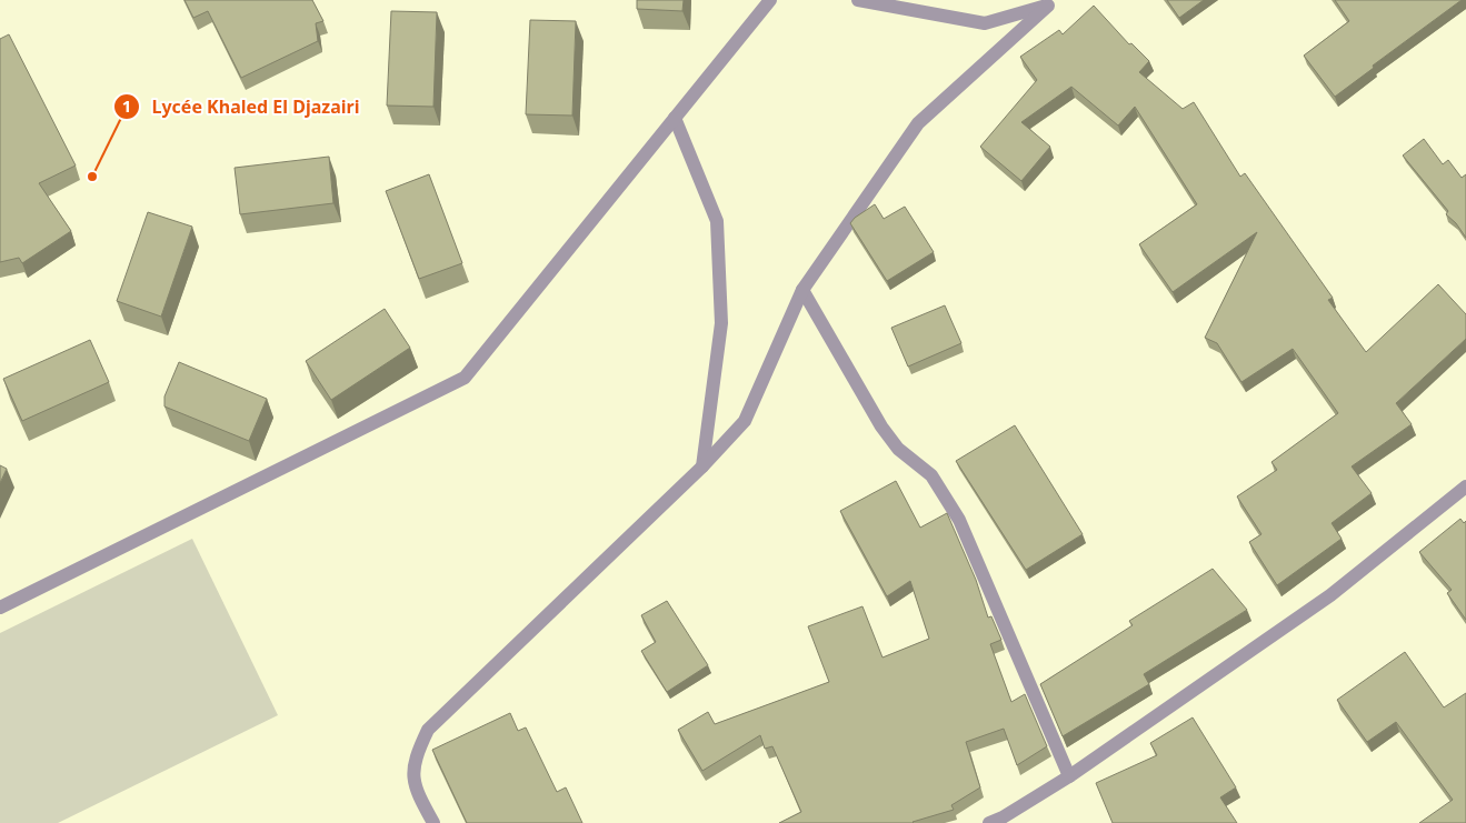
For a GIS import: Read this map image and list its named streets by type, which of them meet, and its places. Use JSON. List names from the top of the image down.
{
  "places": ["Lycée Khaled El Djazairi"]
}
